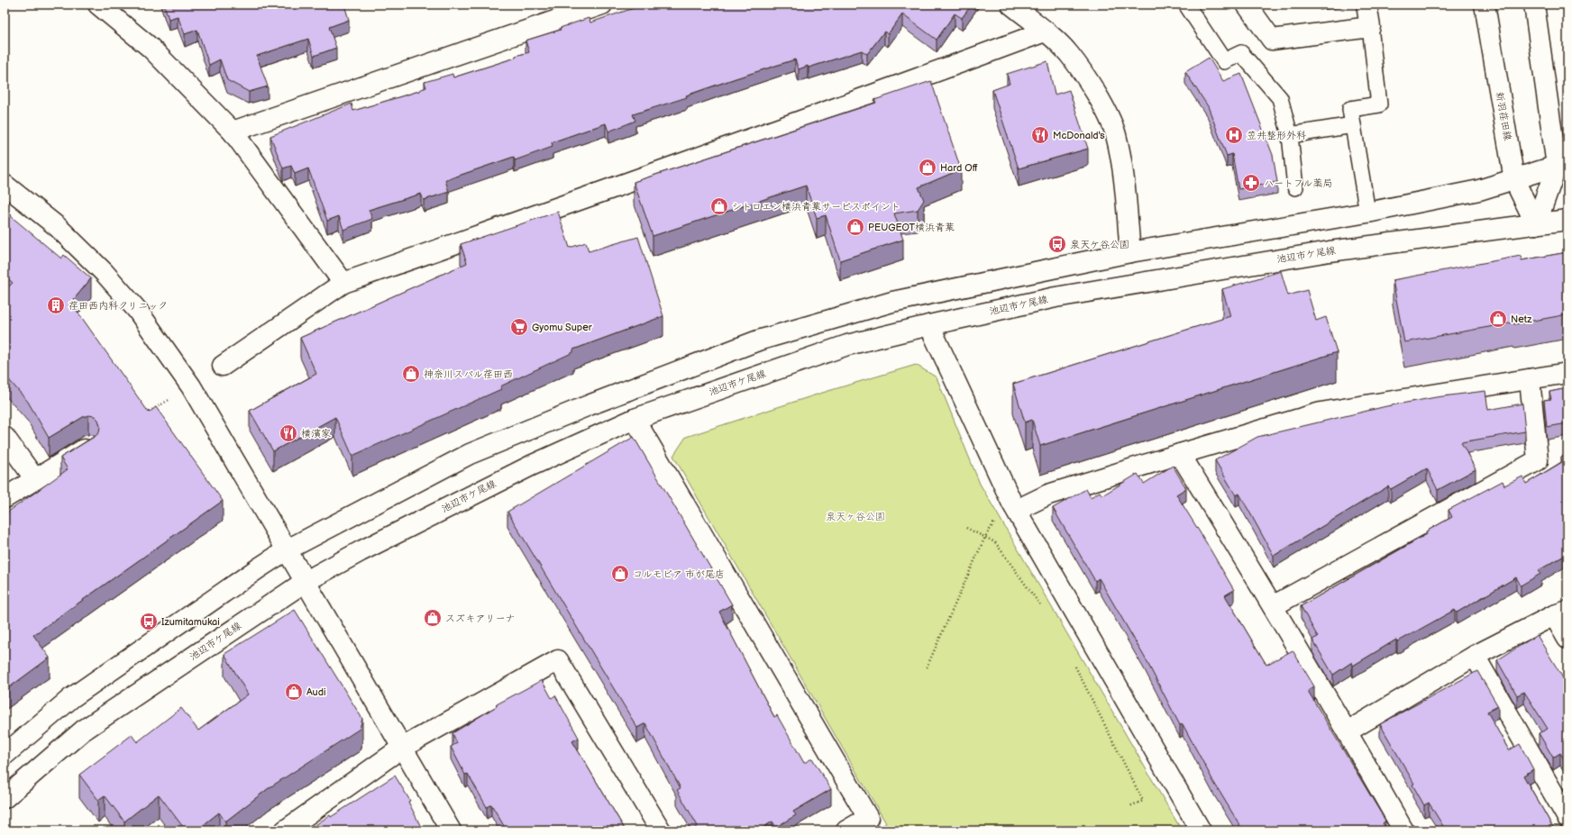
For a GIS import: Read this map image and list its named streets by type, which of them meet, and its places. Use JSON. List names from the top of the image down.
{
  "streets": {
    "street": ["新羽荏田線", "池辺市ケ尾線"]
  },
  "crossings": [
    ["新羽荏田線", "池辺市ケ尾線"]
  ],
  "parks": ["泉天ヶ谷公園"],
  "places": {
    "restaurant": ["McDonald's", "横濱家"],
    "hospital": ["笠井整形外科"],
    "shop": [
      "Hard Off",
      "シトロエン横浜青葉サービスポイント",
      "PEUGEOT横浜青葉",
      "Netz",
      "神奈川スバル荏田西",
      "コルモピア 市が尾店",
      "スズキアリーナ",
      "Audi"
    ],
    "pharmacy": ["ハートフル薬局"],
    "bus stop": ["泉天ケ谷公園", "Izumitamukai"],
    "building": ["荏田西内科クリニック"],
    "supermarket": ["Gyomu Super"]
  }
}
